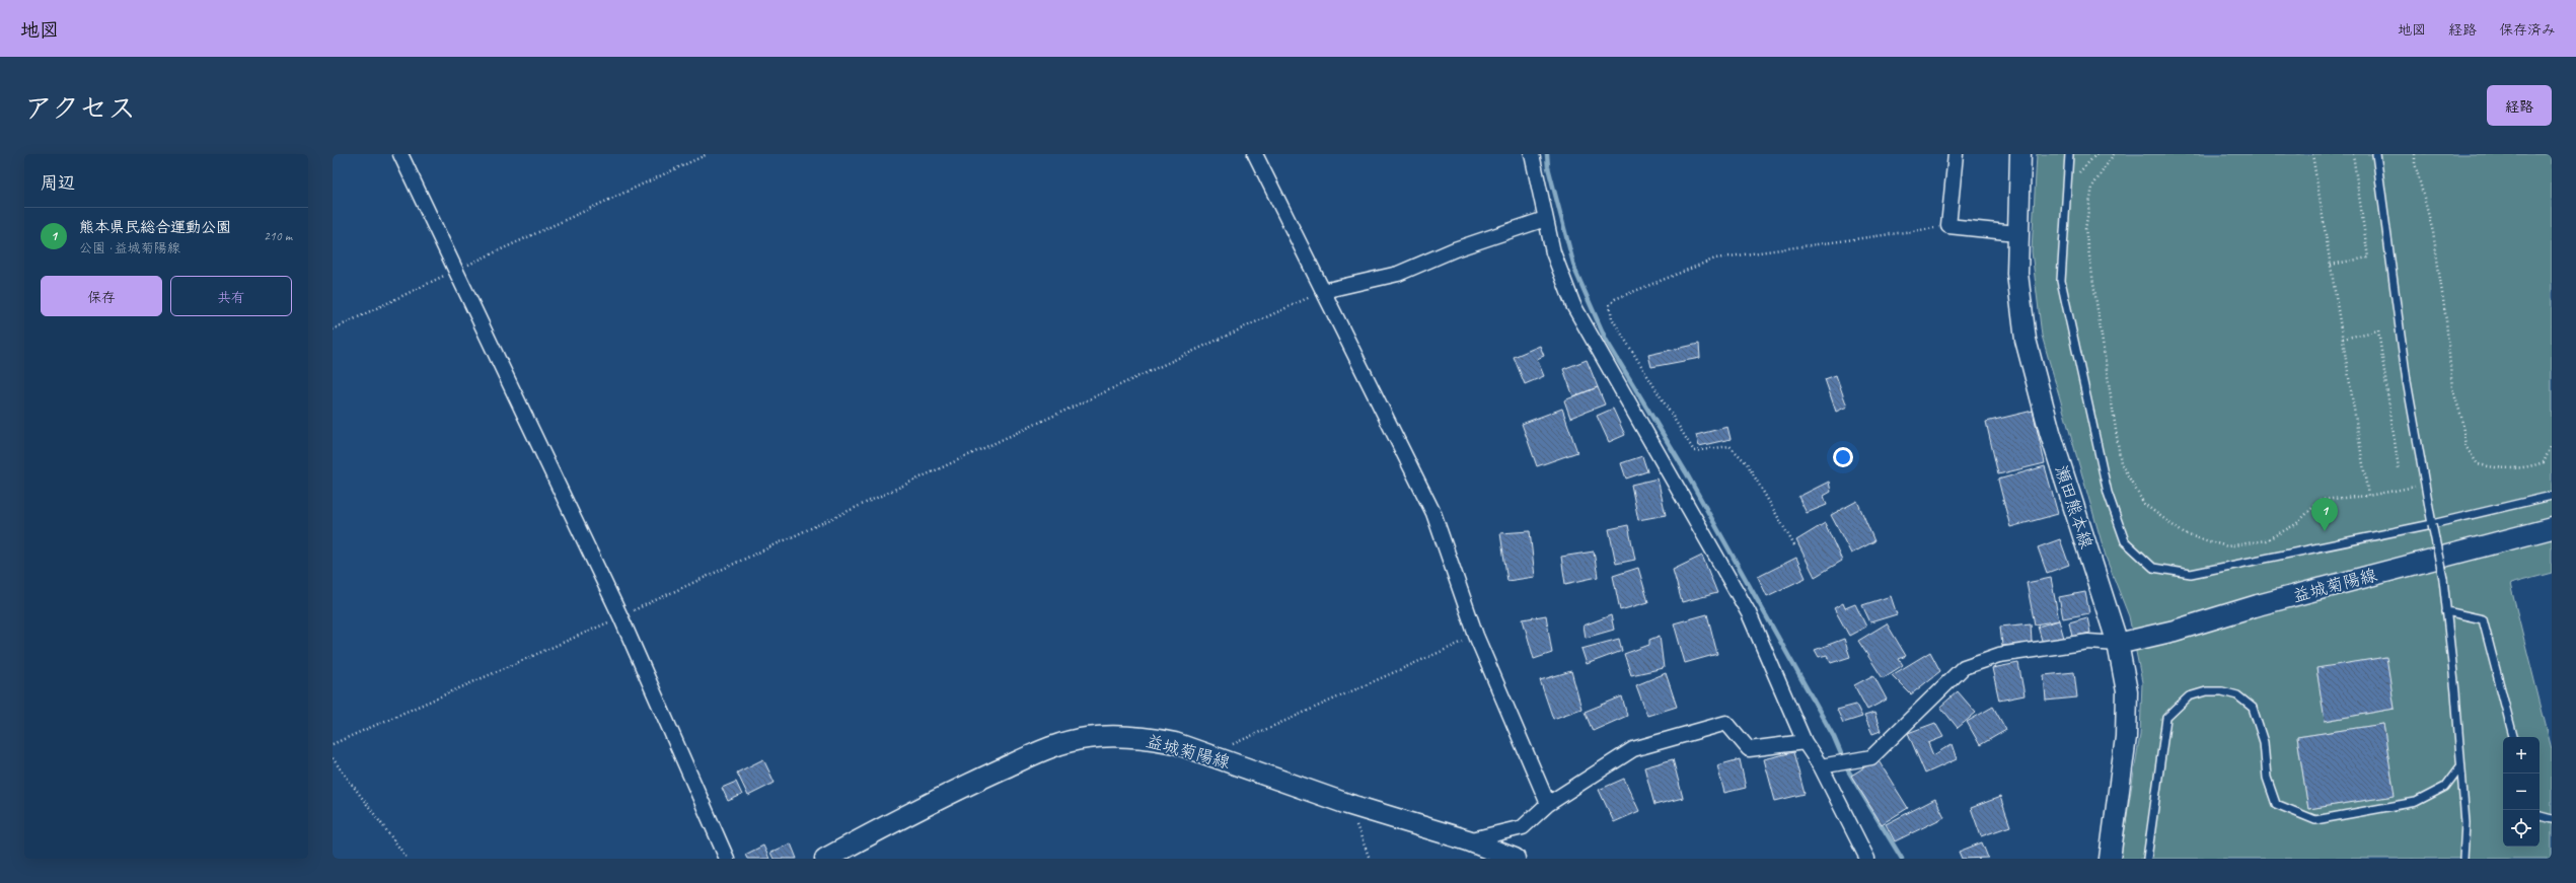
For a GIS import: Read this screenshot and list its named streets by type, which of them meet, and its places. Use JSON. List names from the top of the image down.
{
  "streets": {
    "main road": ["瀬田熊本線", "益城菊陽線"]
  },
  "crossings": [
    ["瀬田熊本線", "益城菊陽線"]
  ],
  "page": {
    "header": "地図",
    "nav": ["地図", "経路", "保存済み"],
    "title": "アクセス",
    "buttons": [
      "経路",
      ["保存", "共有"]
    ],
    "heading": "周辺",
    "list": [
      {
        "mark": "1",
        "name": "熊本県民総合運動公園",
        "note": "公園 · 益城菊陽線",
        "value": "210 m"
      }
    ],
    "pins": "1",
    "map_buttons": ["+", "−"]
  }
}
